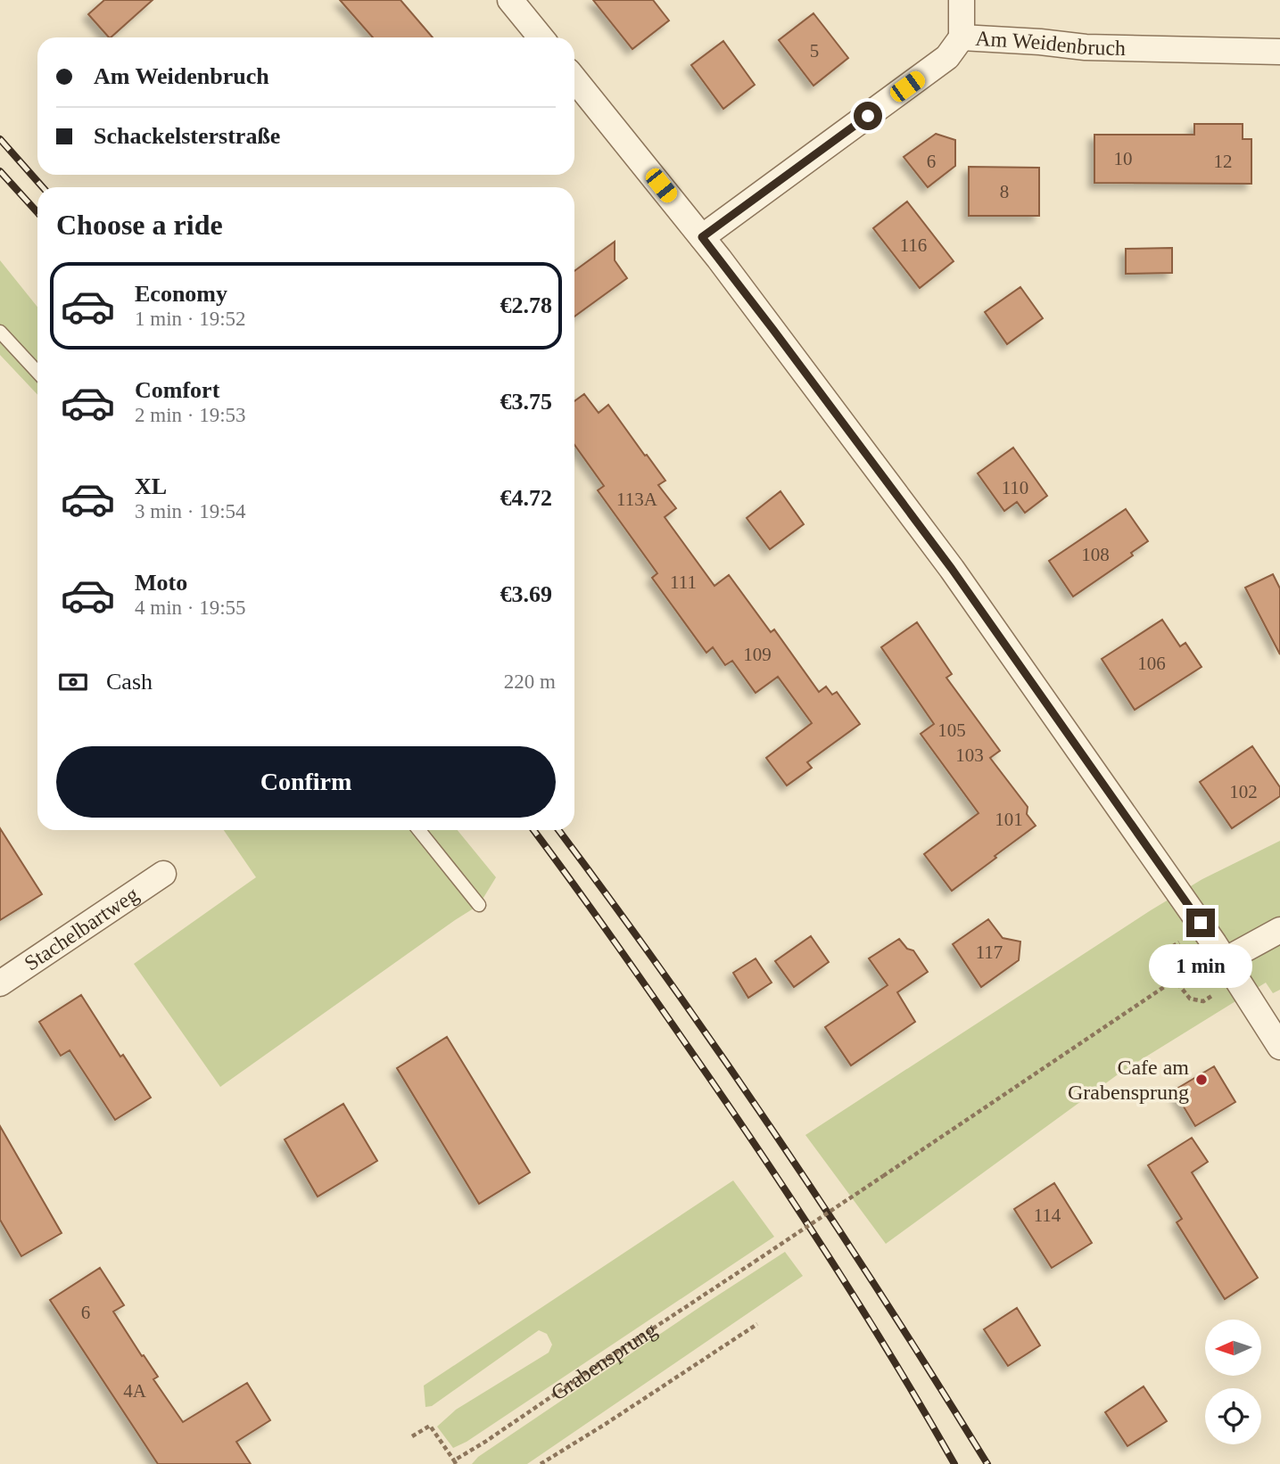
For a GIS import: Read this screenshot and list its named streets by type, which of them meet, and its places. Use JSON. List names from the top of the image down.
{
  "streets": {
    "street": ["Am Weidenbruch", "Stachelbartweg"],
    "path": ["Grabensprung"]
  },
  "places": ["Cafe am Grabensprung"],
  "house_numbers": [
    "5",
    "10",
    "6",
    "12",
    "8",
    "116",
    "110",
    "113A",
    "108",
    "111",
    "109",
    "106",
    "105",
    "103",
    "102",
    "101",
    "117",
    "114",
    "6",
    "4A"
  ],
  "north": "left",
  "page": {
    "banner": ["Am Weidenbruch", "Schackelsterstraße"],
    "heading": "Choose a ride",
    "list": [
      {
        "name": "Economy",
        "note": "1 min · 19:52",
        "value": "€2.78"
      },
      {
        "name": "Comfort",
        "note": "2 min · 19:53",
        "value": "€3.75"
      },
      {
        "name": "XL",
        "note": "3 min · 19:54",
        "value": "€4.72"
      },
      {
        "name": "Moto",
        "note": "4 min · 19:55",
        "value": "€3.69"
      }
    ],
    "pay": ["Cash", "220 m"],
    "buttons": "Confirm",
    "bubble": "1 min"
  }
}
